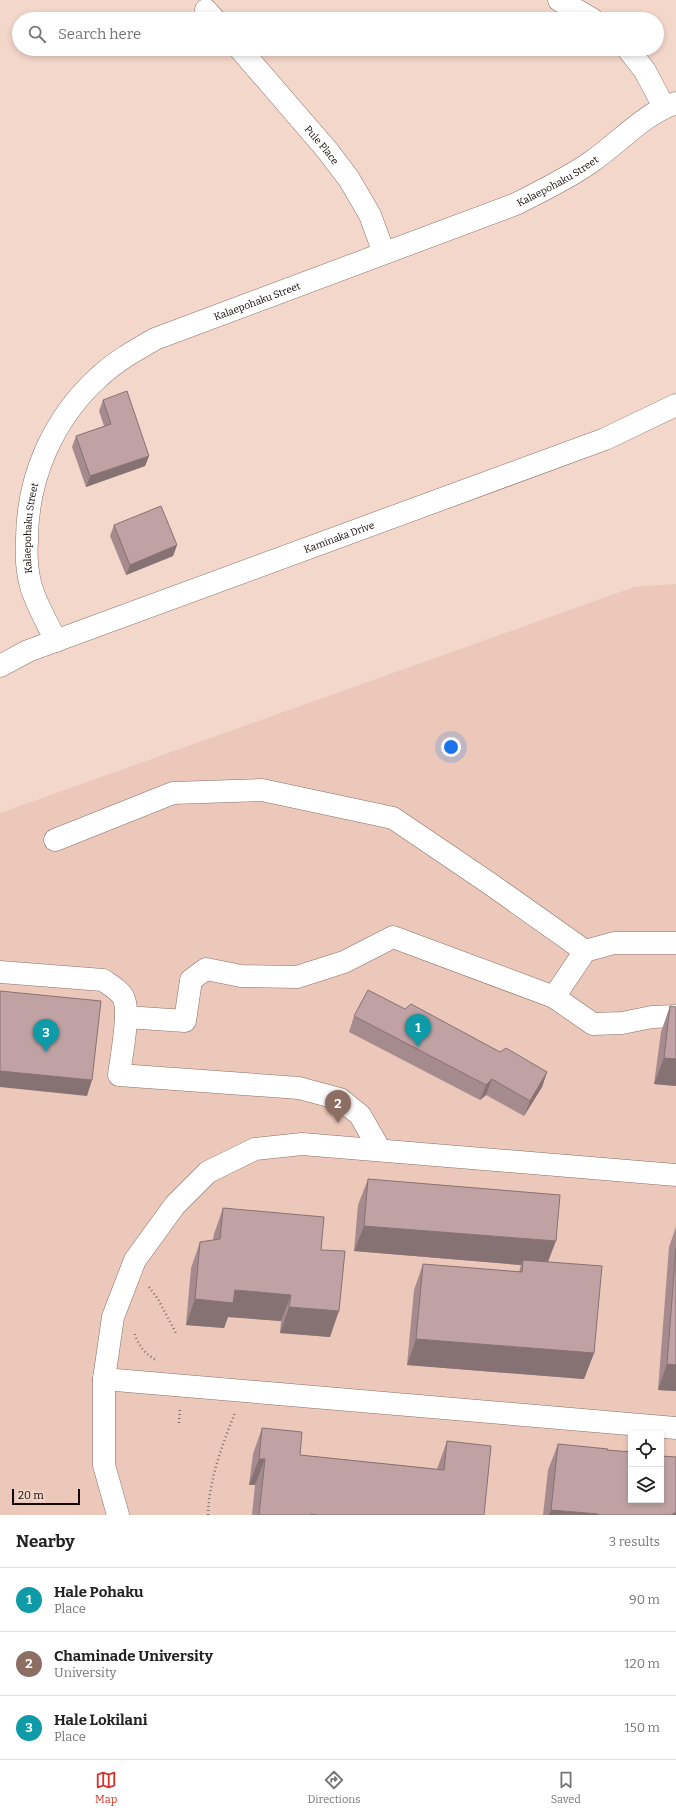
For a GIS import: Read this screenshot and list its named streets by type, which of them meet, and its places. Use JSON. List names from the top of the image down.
{
  "streets": {
    "street": ["Pule Place", "Kalaepohaku Street", "Kaminaka Drive"]
  },
  "crossings": [
    ["Pule Place", "Kalaepohaku Street"],
    ["Kalaepohaku Street", "Kaminaka Drive"]
  ],
  "scale_bar": "20 m",
  "page": {
    "search": "Search here",
    "pins": ["1", "3", "2"],
    "scale": "20 m",
    "heading": ["Nearby", "3 results"],
    "list": [
      {
        "mark": "1",
        "name": "Hale Pohaku",
        "note": "Place",
        "value": "90 m"
      },
      {
        "mark": "2",
        "name": "Chaminade University",
        "note": "University",
        "value": "120 m"
      },
      {
        "mark": "3",
        "name": "Hale Lokilani",
        "note": "Place",
        "value": "150 m"
      }
    ],
    "nav": ["Map", "Directions", "Saved"]
  }
}
